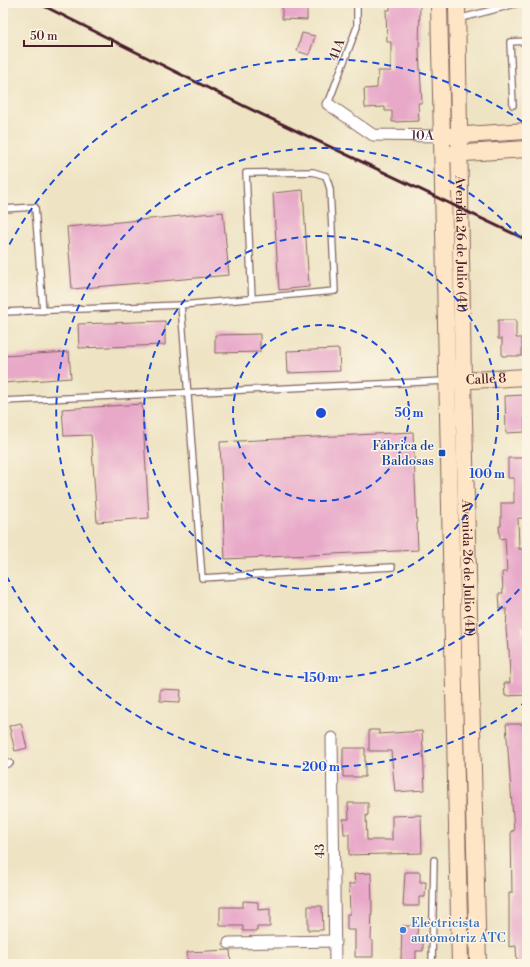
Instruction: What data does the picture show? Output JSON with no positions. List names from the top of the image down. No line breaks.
{"streets":{"main road":["10A","Avenida 26 de Julio (41)","Calle 8"],"street":["43"],"lane":["41A"]},"crossings":[["41A","10A"],["10A","Avenida 26 de Julio (41)"],["Avenida 26 de Julio (41)","Calle 8"]],"places":{"transit":["Fábrica de Baldosas"],"other":["Electricista automotriz ATC"]},"scale_bar":"50 m","rings":["50 m","100 m","150 m","200 m"]}
